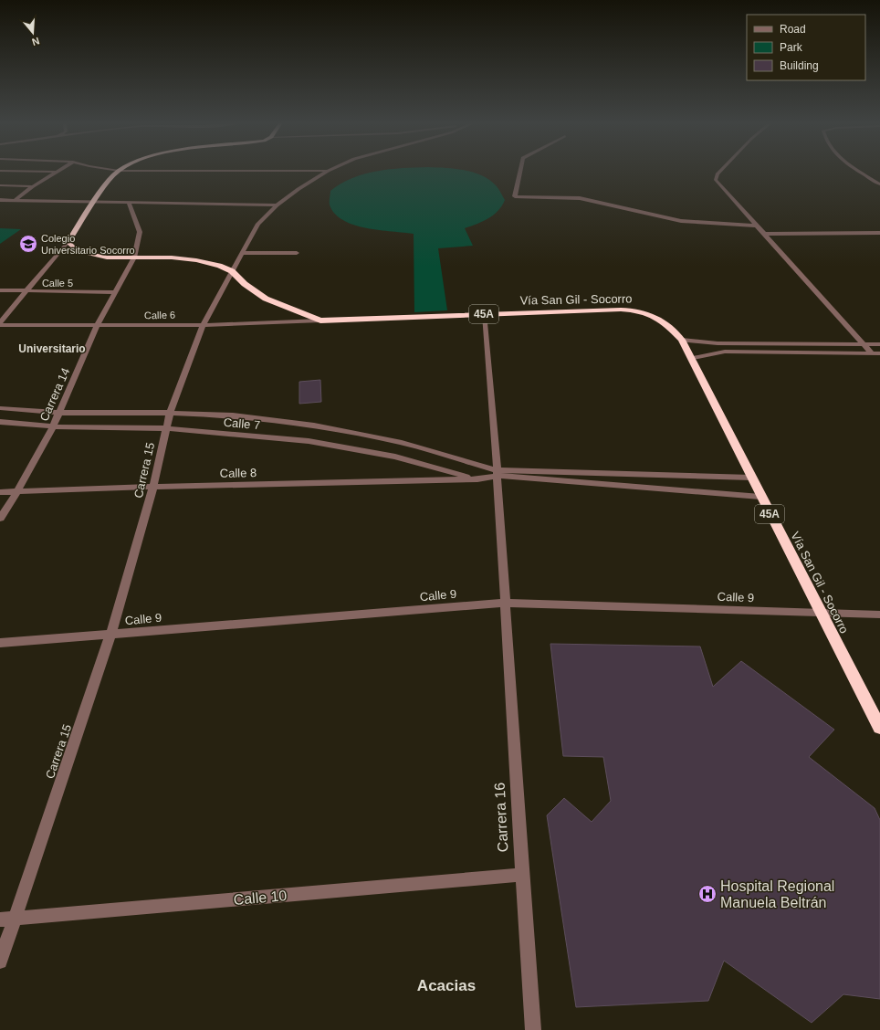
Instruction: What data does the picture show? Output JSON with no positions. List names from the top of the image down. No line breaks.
{"streets":{"highway":["Vía San Gil - Socorro","45A"],"street":["Calle 5","Calle 6","Carrera 14","Calle 7","Carrera 15","Calle 8","Calle 9","Carrera 16","Calle 10"]},"crossings":[["Calle 5","Carrera 14"],["Vía San Gil - Socorro","Calle 6"],["Vía San Gil - Socorro","Carrera 14"],["Vía San Gil - Socorro","Carrera 15"],["Vía San Gil - Socorro","Calle 9"],["Vía San Gil - Socorro","Carrera 16"],["Calle 6","Carrera 14"],["Calle 6","Carrera 15"],["Carrera 14","Calle 7"],["Carrera 14","Calle 8"],["Calle 7","Carrera 15"],["Calle 7","Calle 8"],["Carrera 15","Calle 8"],["Carrera 15","Calle 9"],["Carrera 15","Calle 10"],["Calle 8","Carrera 16"],["Calle 9","Carrera 16"],["Carrera 16","Calle 10"]],"districts":["Universitario","Acacias"],"places":{"school or university":["Colegio Universitario Socorro"],"hospital":["Hospital Regional Manuela Beltrán"]},"legend":["Road","Park","Building"],"north":"bottom"}
